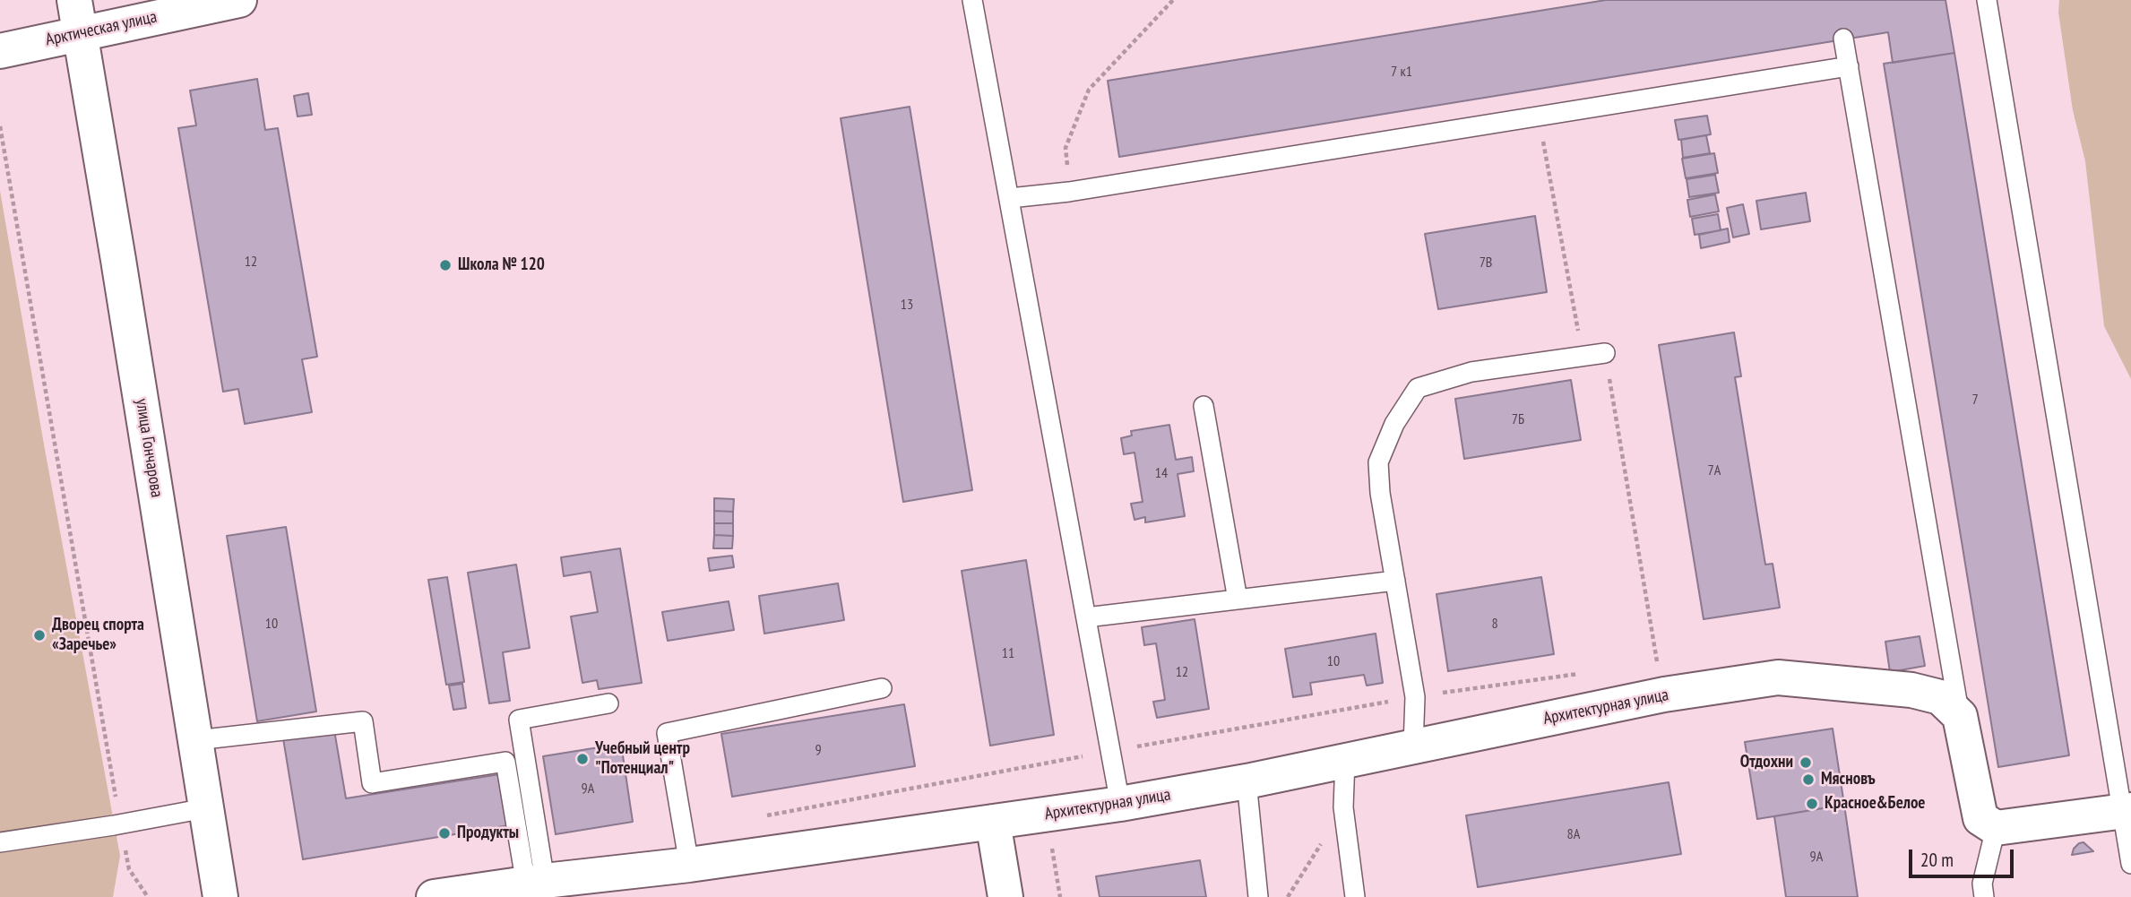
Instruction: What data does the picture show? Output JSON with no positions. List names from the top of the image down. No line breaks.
{"streets":{"street":["Арктическая улица","улица Гончарова","Архитектурная улица"]},"crossings":[["Арктическая улица","улица Гончарова"]],"places":["Школа № 120","Дворец спорта «Заречье»","Учебный центр \"Потенциал\"","Отдохни","Мясновъ","Красное&Белое","Продукты"],"house_numbers":["7 к1","12","7В","13","7","7Б","7А","14","10","8","11","10","12","9","9А","8А","9А"],"scale_bar":"20 m"}
